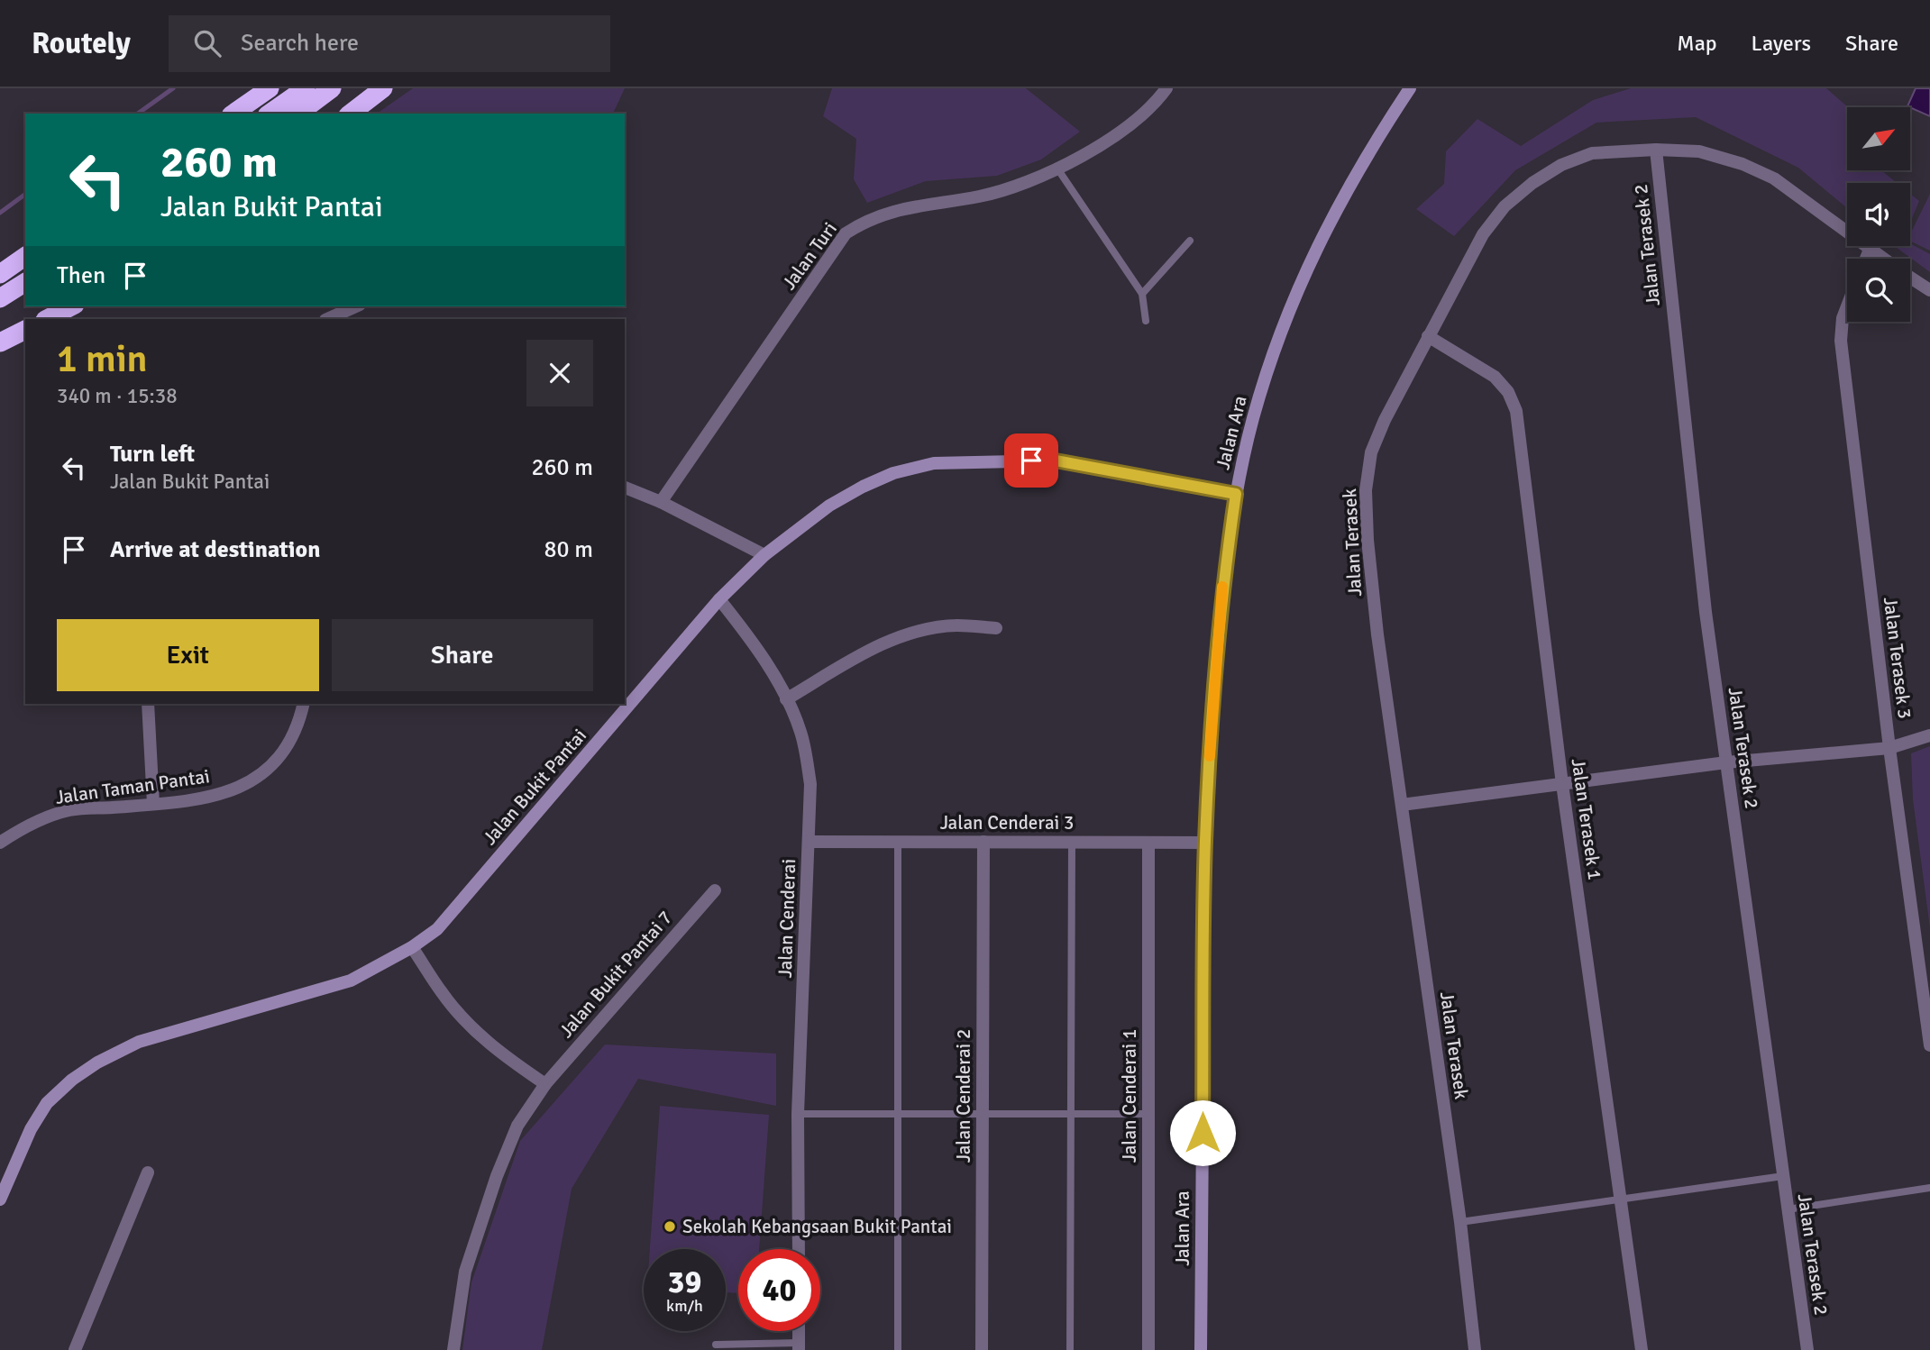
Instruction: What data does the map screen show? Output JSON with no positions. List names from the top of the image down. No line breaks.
{"streets":{"street":["Jalan Terasek 2","Jalan Turi","Jalan Ara","Jalan Terasek","Jalan Terasek 3","Jalan Taman Pantai","Jalan Bukit Pantai","Jalan Terasek 1","Jalan Cenderai 3","Jalan Cenderai","Jalan Bukit Pantai 7","Jalan Cenderai 2","Jalan Cenderai 1"]},"crossings":[["Jalan Terasek 2","Jalan Terasek"],["Jalan Ara","Jalan Bukit Pantai"],["Jalan Ara","Jalan Cenderai 3"],["Jalan Terasek","Jalan Terasek 1"],["Jalan Bukit Pantai","Jalan Cenderai"],["Jalan Cenderai 3","Jalan Cenderai"],["Jalan Cenderai 3","Jalan Cenderai 2"],["Jalan Cenderai 3","Jalan Cenderai 1"]],"places":["Sekolah Kebangsaan Bukit Pantai"],"north":"top right","page":{"header":"Routely","search":"Search here","nav":["Map","Layers","Share"],"turn":["260 m","Jalan Bukit Pantai"],"then":"Then","heading":["1 min","340 m · 15:38"],"list":[{"name":"Turn left","note":"Jalan Bukit Pantai","value":"260 m"},{"name":"Arrive at destination","value":"80 m"}],"buttons":["Exit","Share"],"speed":"39 km/h","limit":"40"}}
